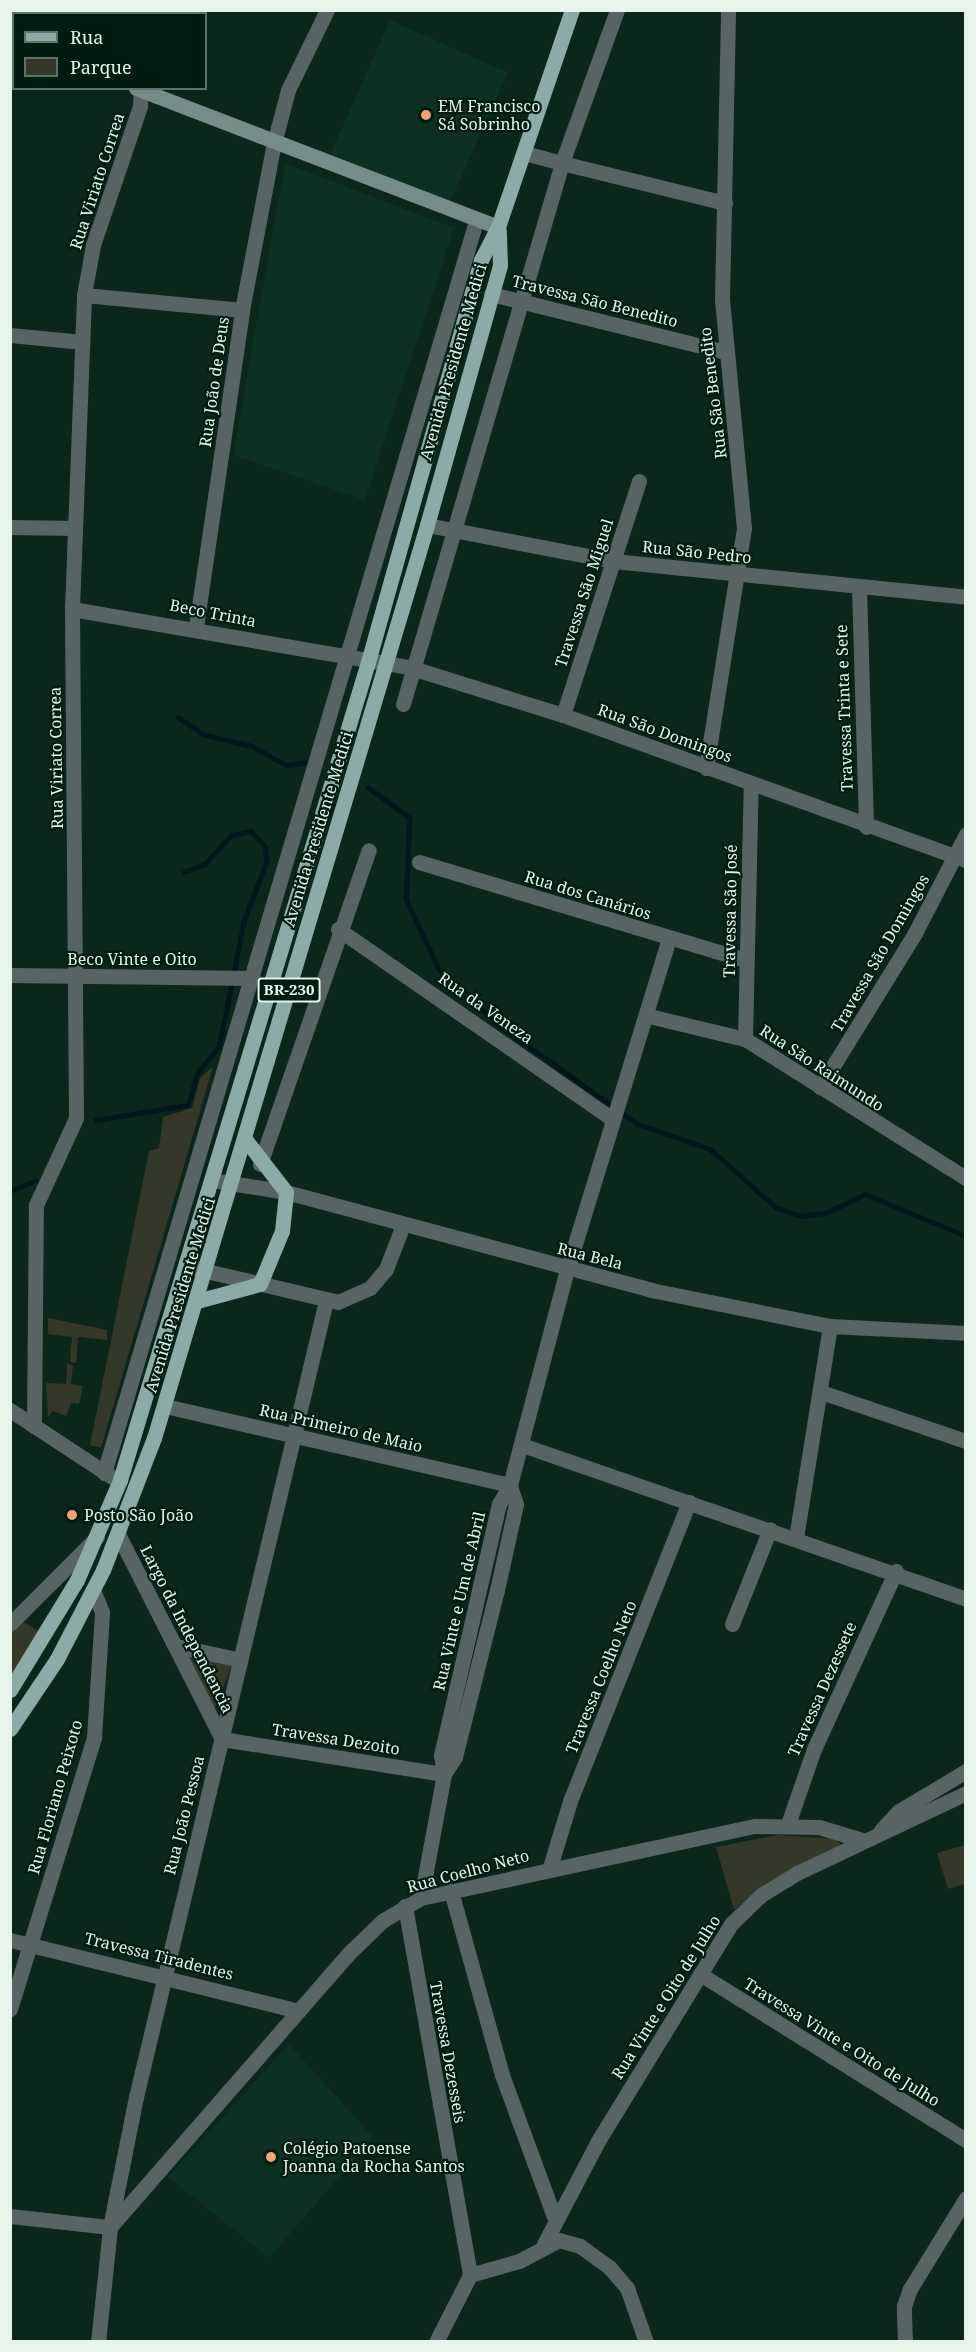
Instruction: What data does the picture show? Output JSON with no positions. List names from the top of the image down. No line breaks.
{"streets":{"main road":["Avenida Presidente Medici","BR-230"],"street":["Rua Viriato Correa","Travessa São Benedito","Rua João de Deus","Rua São Benedito","Rua São Pedro","Travessa São Miguel","Beco Trinta","Travessa Trinta e Sete","Rua São Domingos","Rua dos Canários","Travessa São José","Travessa São Domingos","Beco Vinte e Oito","Rua da Veneza","Rua São Raimundo","Rua Bela","Rua Primeiro de Maio","Rua Vinte e Um de Abril","Largo da Independencia","Travessa Coelho Neto","Travessa Dezessete","Travessa Dezoito","Rua Floriano Peixoto","Rua João Pessoa","Rua Coelho Neto","Travessa Tiradentes","Rua Vinte e Oito de Julho","Travessa Vinte e Oito de Julho","Travessa Dezesseis"]},"crossings":[["Rua Viriato Correa","Beco Trinta"],["Rua Viriato Correa","Beco Vinte e Oito"],["Travessa São Benedito","Avenida Presidente Medici"],["Travessa São Benedito","Rua São Benedito"],["Avenida Presidente Medici","Rua São Pedro"],["Avenida Presidente Medici","Rua São Domingos"],["Avenida Presidente Medici","BR-230"],["Avenida Presidente Medici","Rua Bela"],["Avenida Presidente Medici","Rua Primeiro de Maio"],["Avenida Presidente Medici","Largo da Independencia"],["Avenida Presidente Medici","Rua Floriano Peixoto"],["Rua João de Deus","Beco Trinta"],["Rua São Benedito","Rua São Pedro"],["Rua São Benedito","Rua São Domingos"],["Rua São Pedro","Travessa São Miguel"],["Rua São Pedro","Travessa Trinta e Sete"],["Travessa São Miguel","Rua São Domingos"],["Beco Trinta","Rua São Domingos"],["Travessa Trinta e Sete","Rua São Domingos"],["Rua São Domingos","Travessa São José"],["Rua São Domingos","Travessa São Domingos"],["Rua dos Canários","Travessa São José"],["Travessa São José","Rua São Raimundo"],["Travessa São Domingos","Rua São Raimundo"],["Rua Primeiro de Maio","Rua Vinte e Um de Abril"],["Rua Primeiro de Maio","Rua João Pessoa"],["Rua Vinte e Um de Abril","Travessa Dezoito"],["Rua Vinte e Um de Abril","Rua Coelho Neto"],["Largo da Independencia","Travessa Dezoito"],["Largo da Independencia","Rua João Pessoa"],["Travessa Coelho Neto","Rua Coelho Neto"],["Travessa Dezessete","Rua Coelho Neto"],["Travessa Dezoito","Rua João Pessoa"],["Rua Floriano Peixoto","Travessa Tiradentes"],["Rua João Pessoa","Rua Coelho Neto"],["Rua João Pessoa","Travessa Tiradentes"],["Rua Coelho Neto","Travessa Tiradentes"],["Rua Coelho Neto","Rua Vinte e Oito de Julho"],["Rua Coelho Neto","Travessa Dezesseis"],["Rua Vinte e Oito de Julho","Travessa Vinte e Oito de Julho"]],"places":["EM Francisco Sá Sobrinho","Posto São João","Colégio Patoense Joanna da Rocha Santos"],"legend":["Rua","Parque"]}
